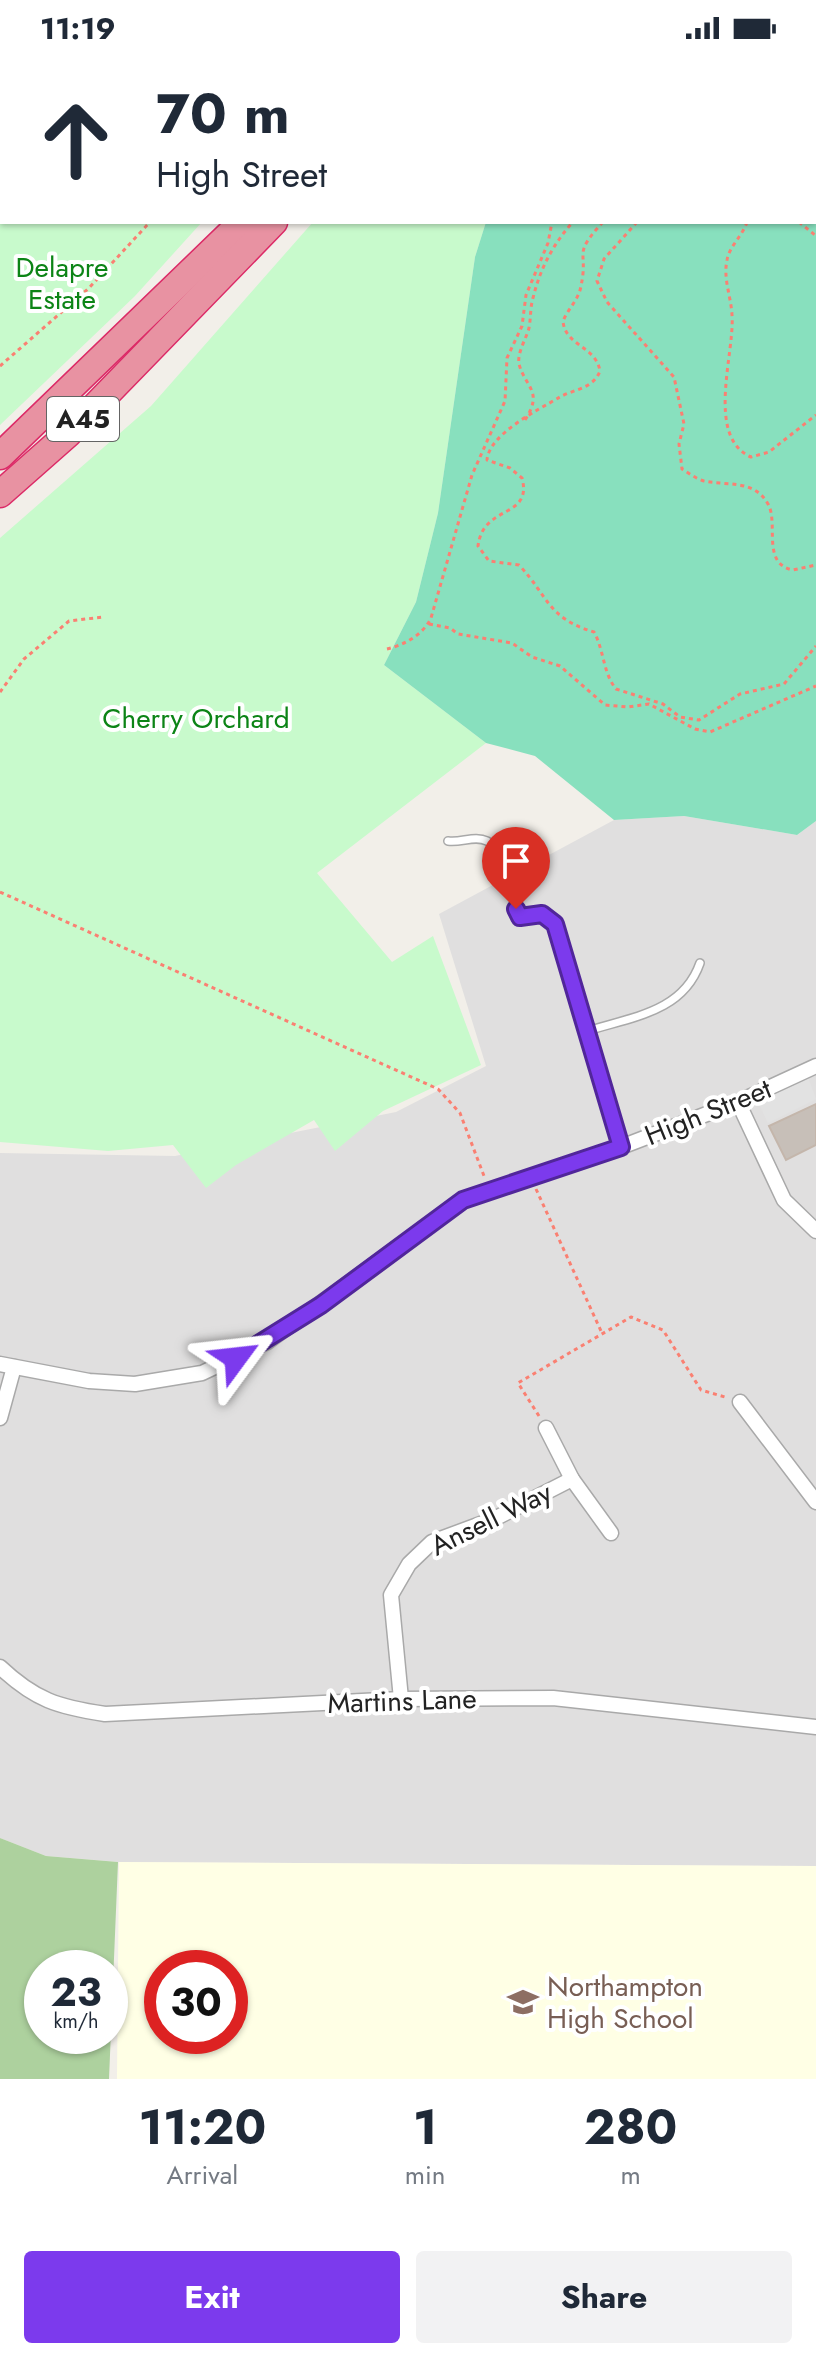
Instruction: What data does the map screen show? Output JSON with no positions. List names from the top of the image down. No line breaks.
{"streets":{"highway":["A45"],"street":["High Street","Ansell Way","Martins Lane"]},"crossings":[["Ansell Way","Martins Lane"]],"parks":["Delapre Estate","Cherry Orchard"],"places":{"school or university":["Northampton High School"]},"page":{"status":"11:19","turn":["70 m","High Street"],"speed":"23 km/h","limit":"30","eta":["11:20","Arrival","1","min","280","m"],"buttons":["Exit","Share"]}}
